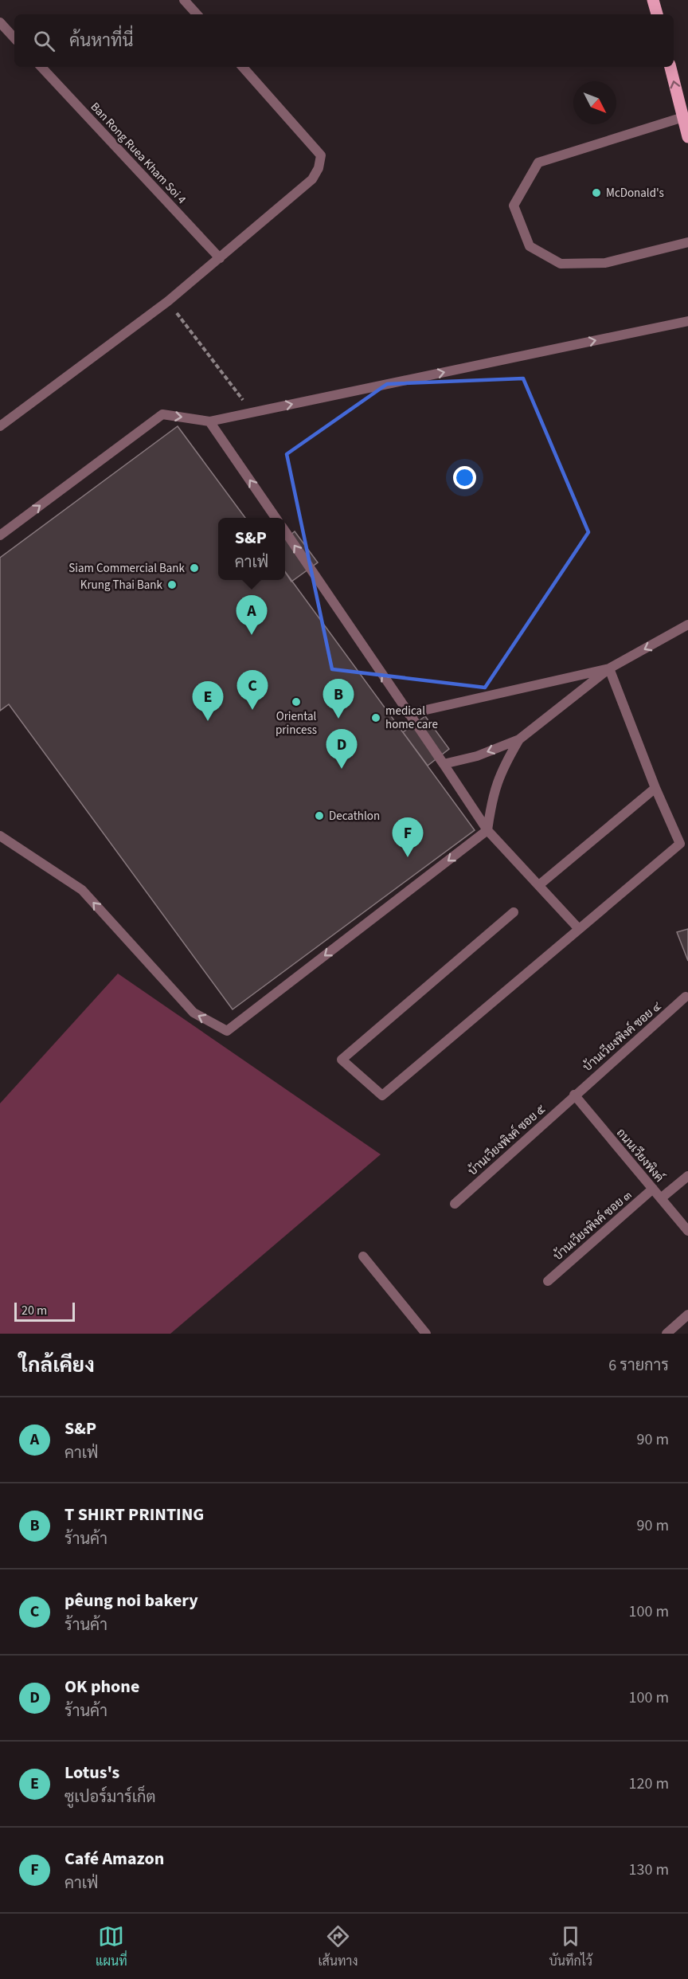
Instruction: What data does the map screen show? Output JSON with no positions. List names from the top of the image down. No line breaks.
{"streets":{"street":["Ban Rong Ruea Kham Soi 4","บ้านเวียงพิงค์ ซอย ๔","บ้านเวียงพิงค์ ซอย ๕","ถนนเวียงพิงค์","บ้านเวียงพิงค์ ซอย ๓"]},"crossings":[["บ้านเวียงพิงค์ ซอย ๔","บ้านเวียงพิงค์ ซอย ๕"],["บ้านเวียงพิงค์ ซอย ๔","ถนนเวียงพิงค์"],["บ้านเวียงพิงค์ ซอย ๕","ถนนเวียงพิงค์"],["ถนนเวียงพิงค์","บ้านเวียงพิงค์ ซอย ๓"]],"places":["McDonald's","Siam Commercial Bank","Krung Thai Bank","Oriental princess","medical home care","Decathlon"],"scale_bar":"20 m","north":"bottom right","page":{"search":"ค้นหาที่นี่","popup":["S&P","คาเฟ่"],"pins":["A","C","B","E","D","F"],"scale":"20 m","heading":["ใกล้เคียง","6 รายการ"],"list":[{"mark":"A","name":"S&P","note":"คาเฟ่","value":"90 m"},{"mark":"B","name":"T SHIRT PRINTING","note":"ร้านค้า","value":"90 m"},{"mark":"C","name":"pêung noi bakery","note":"ร้านค้า","value":"100 m"},{"mark":"D","name":"OK phone","note":"ร้านค้า","value":"100 m"},{"mark":"E","name":"Lotus's","note":"ซูเปอร์มาร์เก็ต","value":"120 m"},{"mark":"F","name":"Café Amazon","note":"คาเฟ่","value":"130 m"}],"nav":["แผนที่","เส้นทาง","บันทึกไว้"]}}
